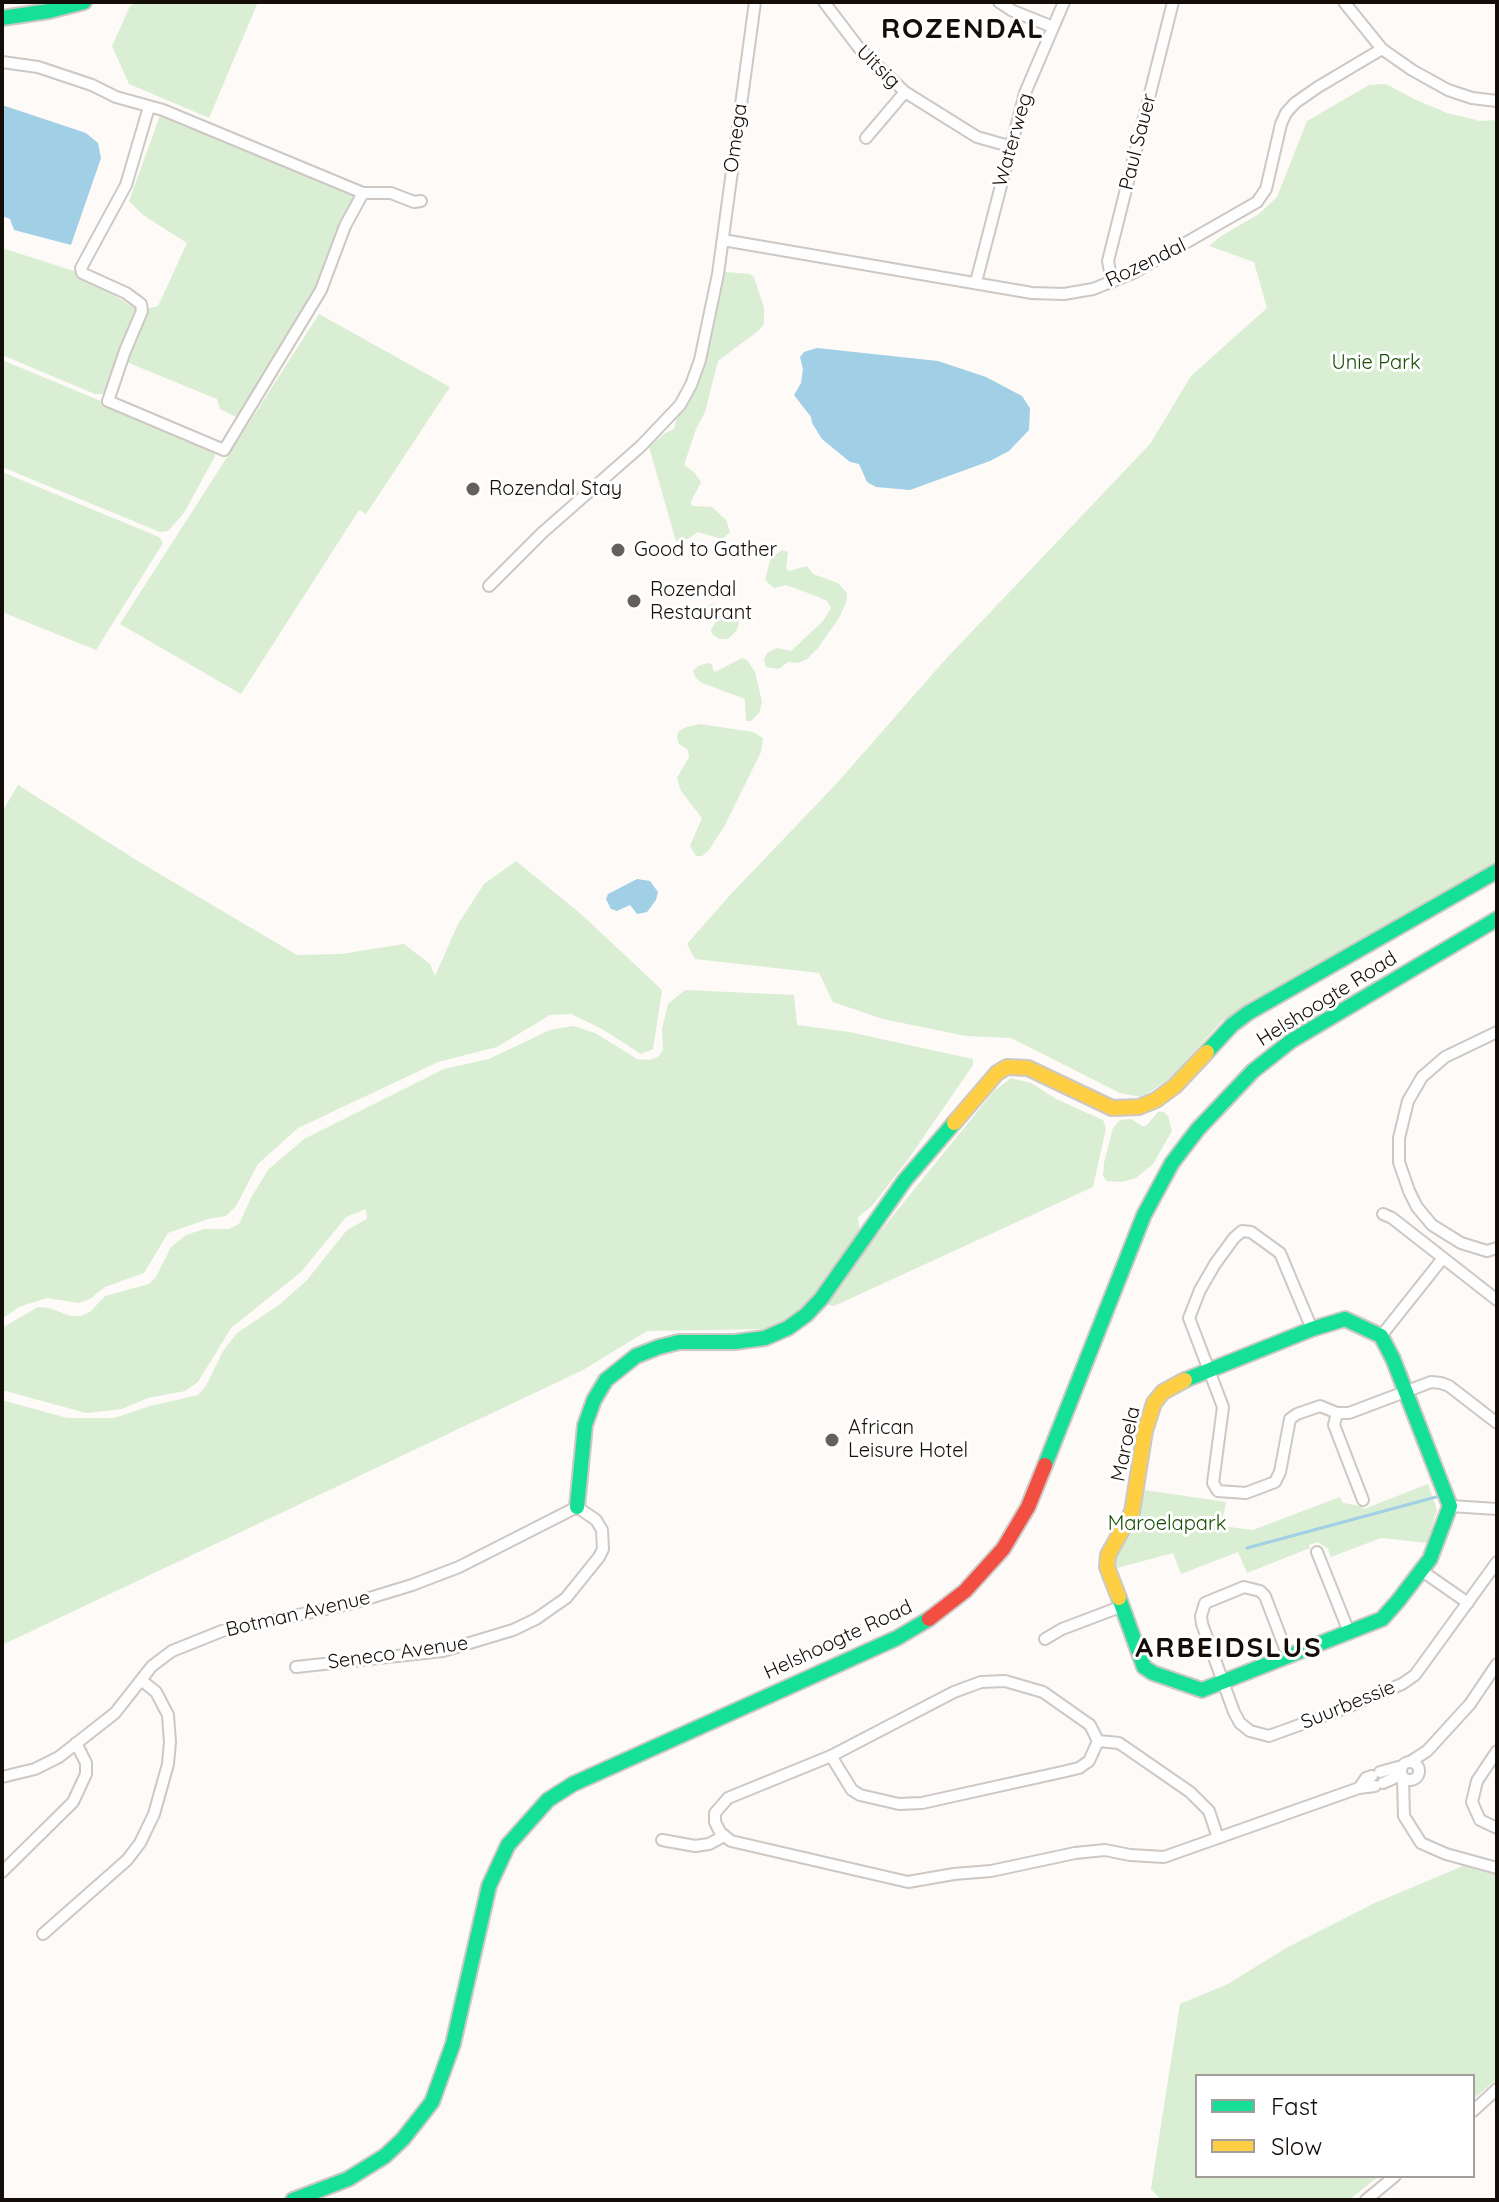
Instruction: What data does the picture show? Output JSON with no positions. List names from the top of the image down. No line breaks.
{"streets":{"street":["Uitsig","Omega","Waterweg","Paul Sauer","Rozendal","Helshoogte Road","Maroela","Botman Avenue","Seneco Avenue","Suurbessie"]},"crossings":[["Uitsig","Waterweg"],["Omega","Rozendal"],["Waterweg","Rozendal"],["Paul Sauer","Rozendal"],["Maroela","Suurbessie"],["Botman Avenue","Seneco Avenue"]],"districts":["ROZENDAL","ARBEIDSLUS"],"parks":["Unie Park","Maroelapark"],"places":["Rozendal Stay","Good to Gather","Rozendal Restaurant","African Leisure Hotel"],"legend":["Fast","Slow"]}
